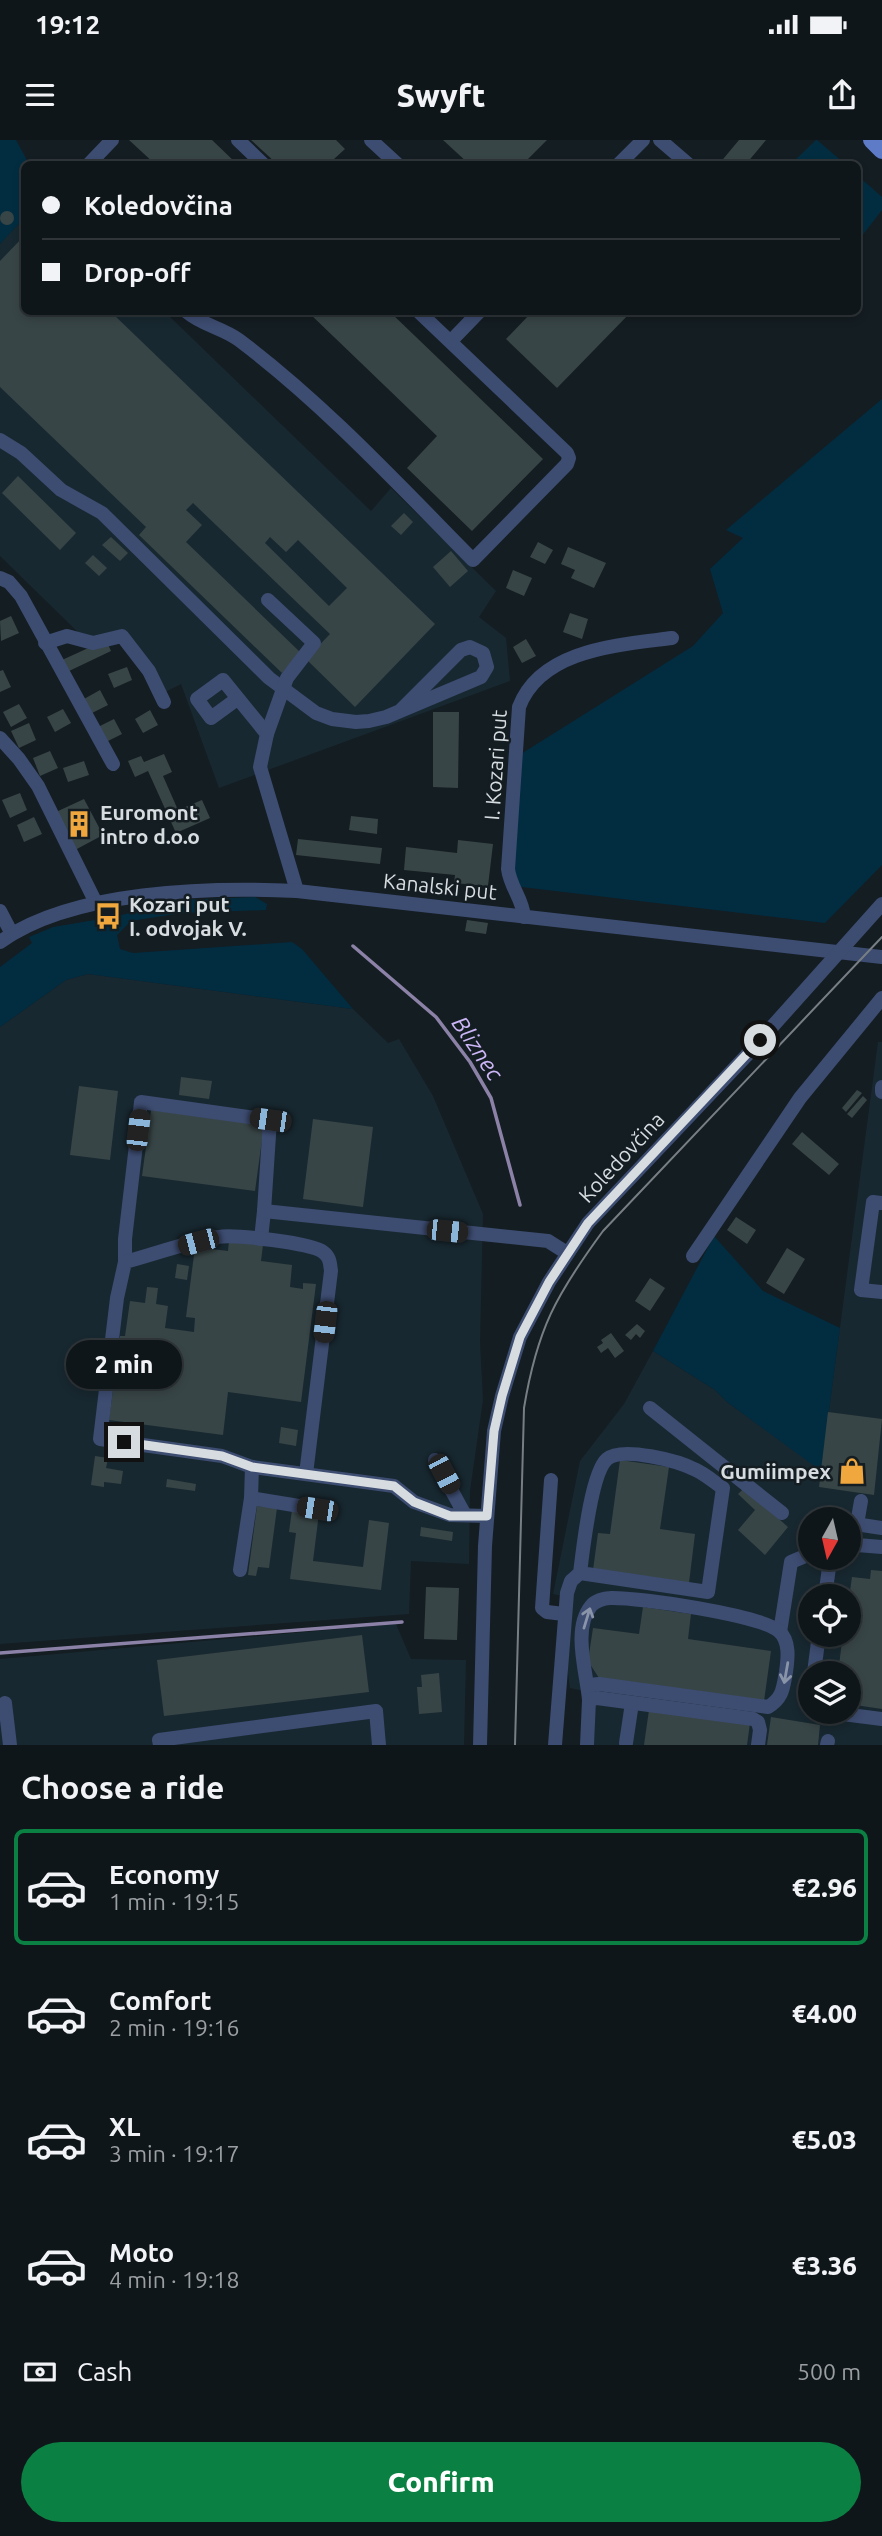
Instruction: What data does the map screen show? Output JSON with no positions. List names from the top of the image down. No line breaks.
{"streets":{"street":["I. Kozari put","Kanalski put","Koledovčina"]},"crossings":[["I. Kozari put","Kanalski put"],["Kanalski put","Koledovčina"]],"water":["Bliznec"],"places":{"building":["Euromont intro d.o.o"],"bus stop":["Kozari put I. odvojak V."],"shop":["Gumiimpex"]},"north":"bottom","page":{"status":"19:12","header":"Swyft","banner":["Koledovčina","Drop-off"],"bubble":"2 min","heading":"Choose a ride","list":[{"name":"Economy","note":"1 min · 19:15","value":"€2.96"},{"name":"Comfort","note":"2 min · 19:16","value":"€4.00"},{"name":"XL","note":"3 min · 19:17","value":"€5.03"},{"name":"Moto","note":"4 min · 19:18","value":"€3.36"}],"pay":["Cash","500 m"],"buttons":"Confirm"}}
